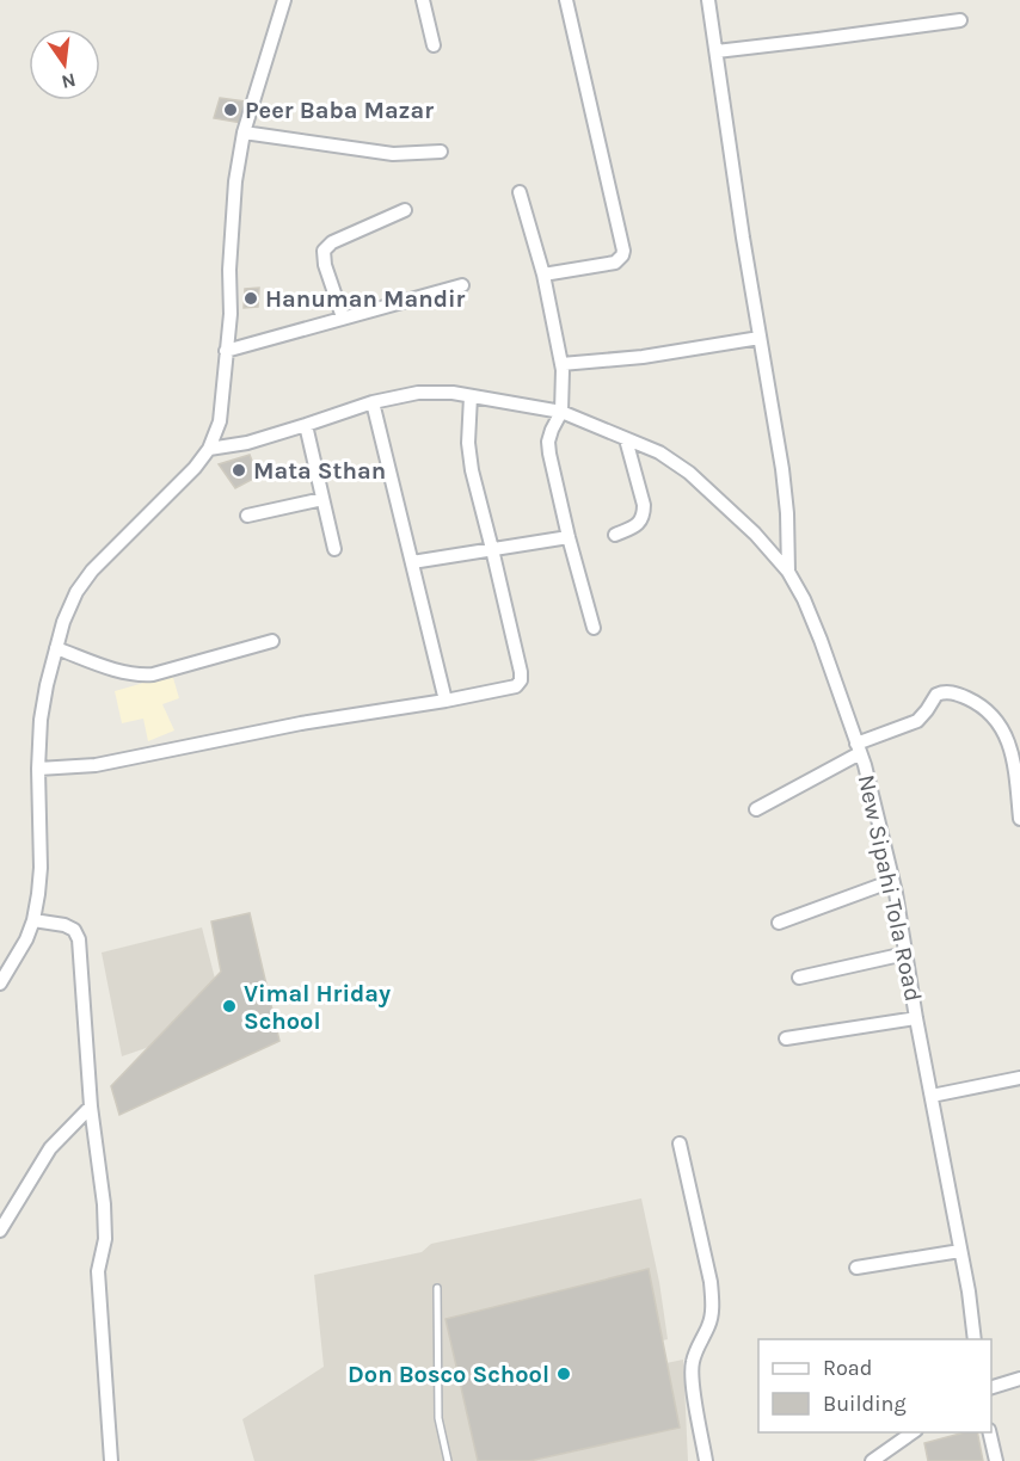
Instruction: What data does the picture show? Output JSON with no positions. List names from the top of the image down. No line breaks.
{"streets":{"street":["New Sipahi Tola Road"]},"places":["Peer Baba Mazar","Hanuman Mandir","Mata Sthan","Vimal Hriday School","Don Bosco School"],"legend":["Road","Building"],"north":"bottom"}
